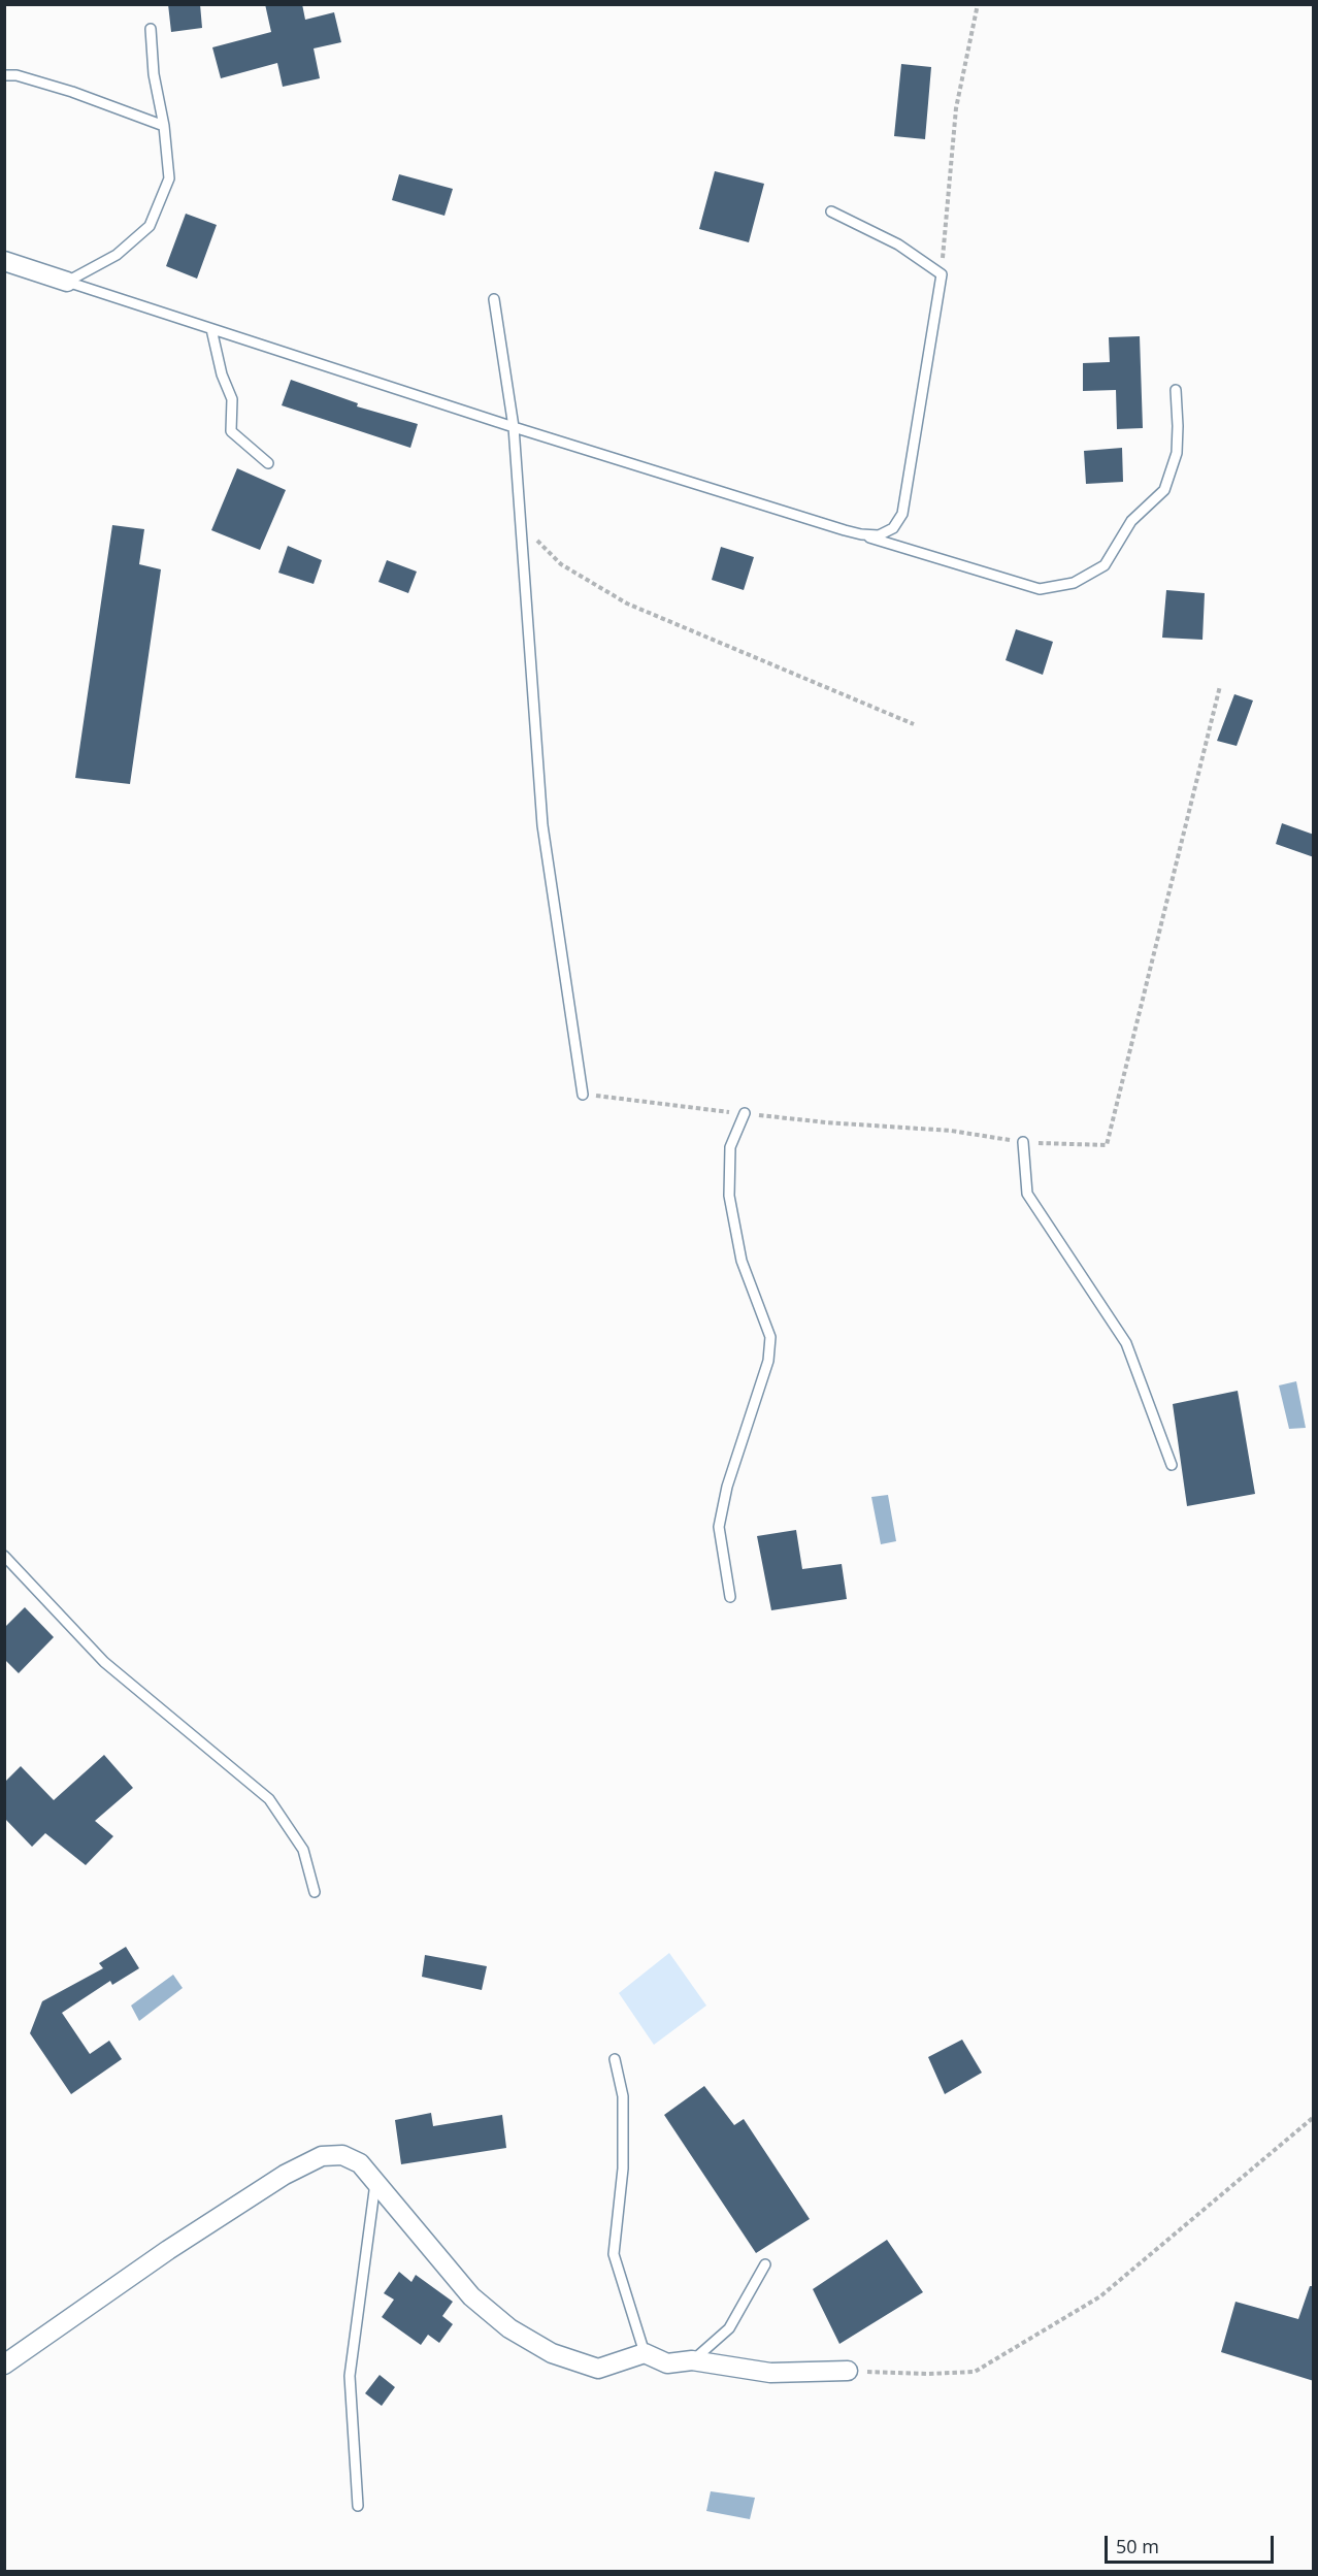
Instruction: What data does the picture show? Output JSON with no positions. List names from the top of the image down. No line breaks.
{"scale_bar":"50 m"}
